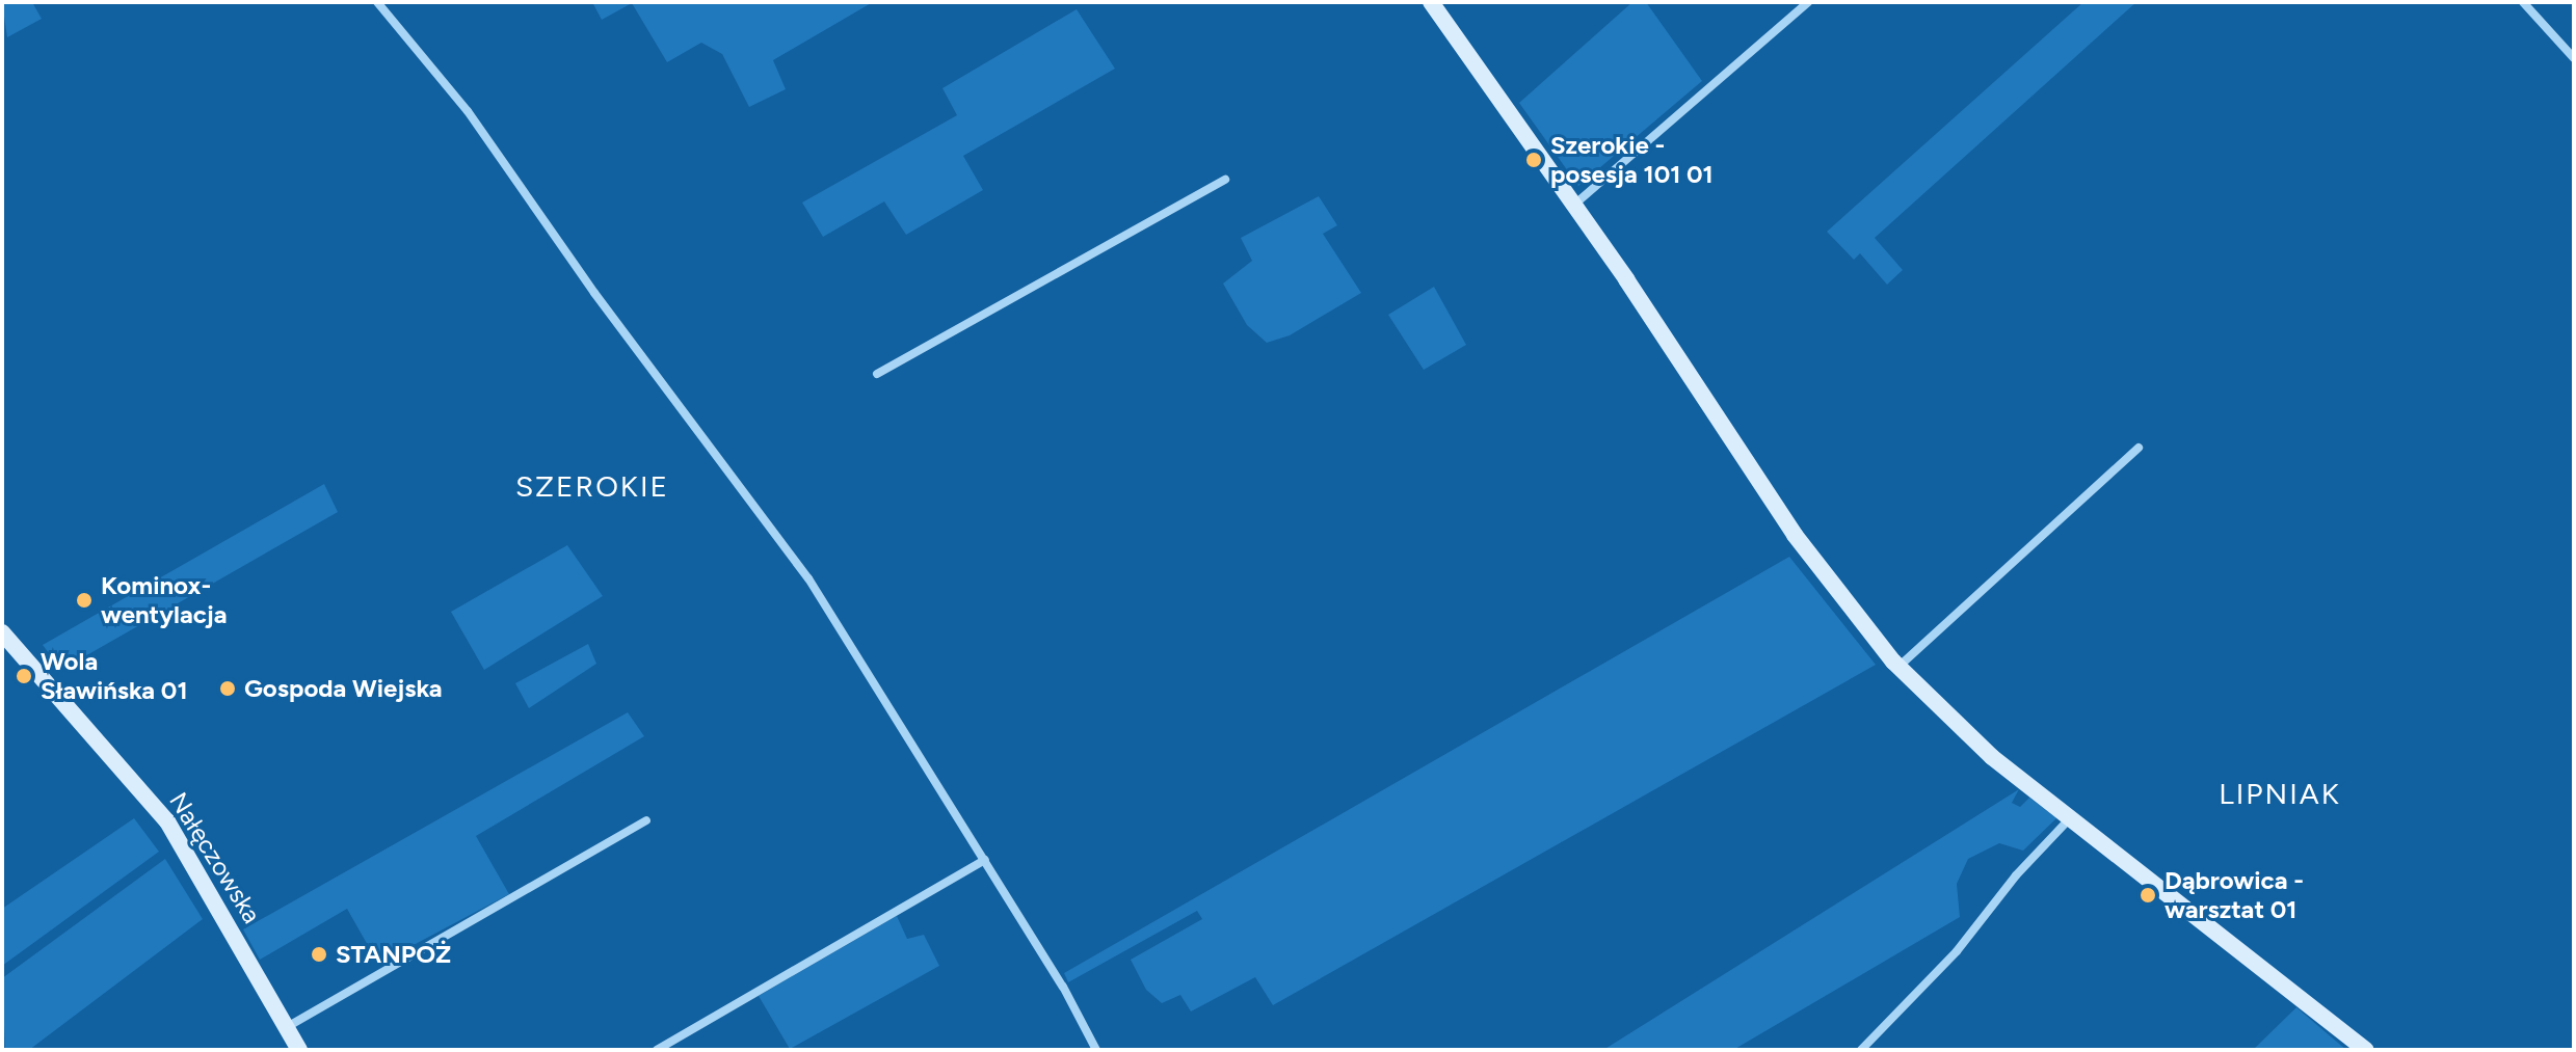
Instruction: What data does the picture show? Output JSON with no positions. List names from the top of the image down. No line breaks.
{"streets":{"street":["Nałęczowska"]},"districts":["SZEROKIE","LIPNIAK"],"places":["Szerokie - posesja 101 01","Kominox- wentylacja","Wola Sławińska 01","Gospoda Wiejska","Dąbrowica - warsztat 01","STANPOŻ"]}
